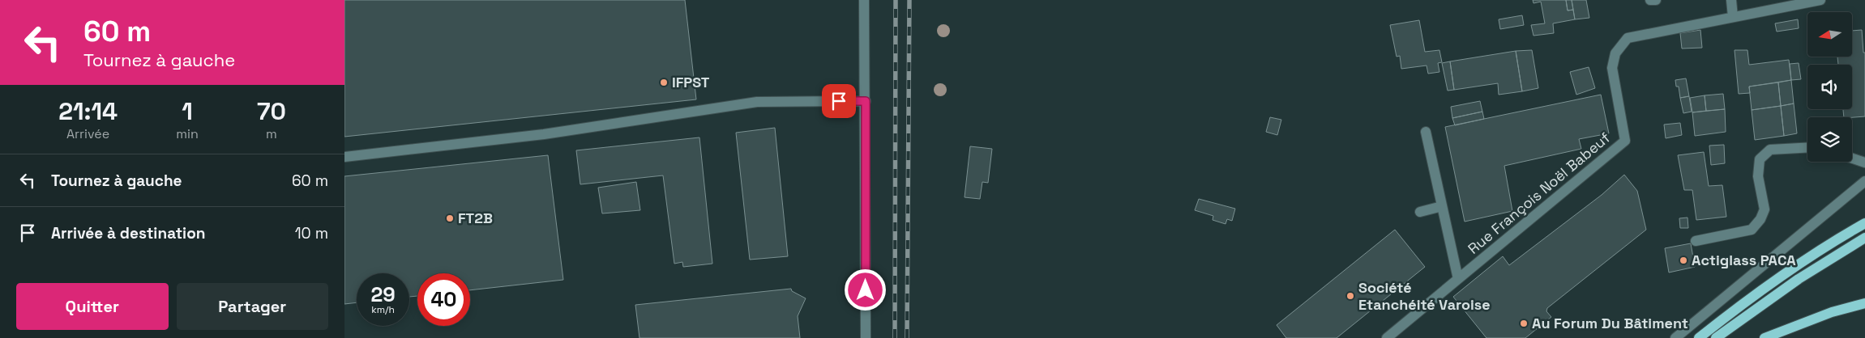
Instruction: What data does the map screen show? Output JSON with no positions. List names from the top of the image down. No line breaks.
{"streets":{"street":["Rue François Noël Babeuf"]},"places":["IFPST","FT2B","Actiglass PACA","Société Etanchéité Varoise","Au Forum Du Bâtiment"],"north":"left","page":{"turn":["60 m","Tournez à gauche"],"eta":["21:14","Arrivée","1","min","70","m"],"list":[{"name":"Tournez à gauche","value":"60 m"},{"name":"Arrivée à destination","value":"10 m"}],"speed":"29 km/h","limit":"40","buttons":["Quitter","Partager"]}}
